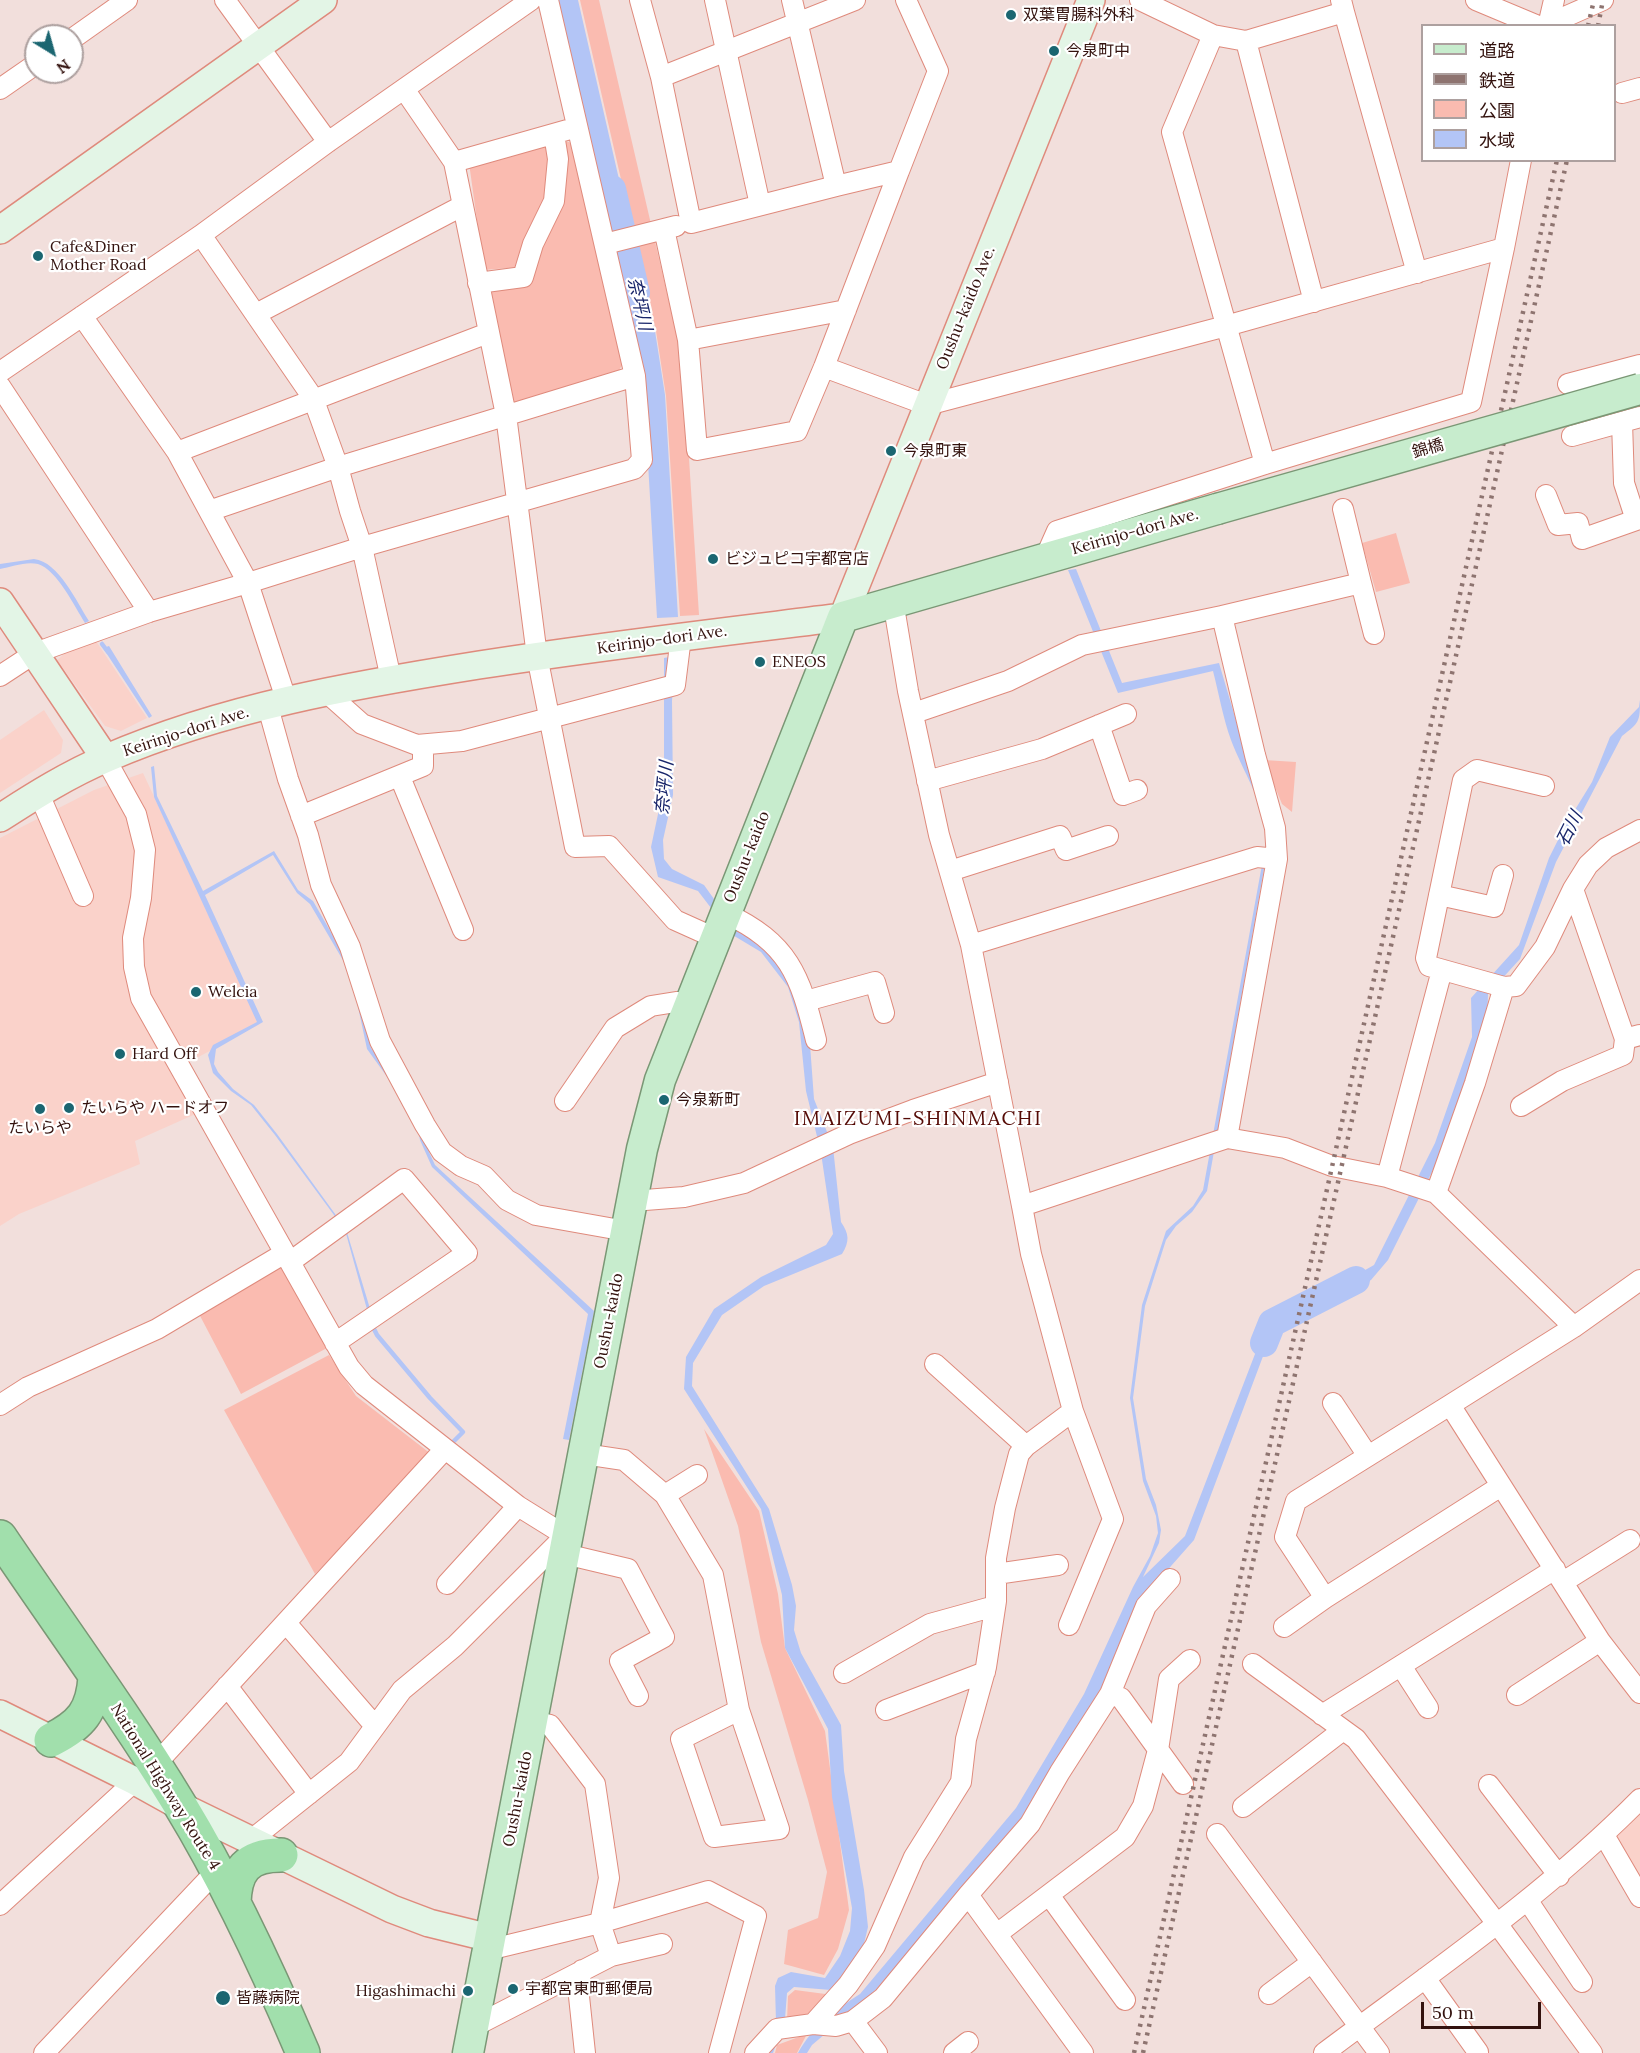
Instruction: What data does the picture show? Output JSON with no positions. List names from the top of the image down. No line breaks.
{"streets":{"highway":["National Highway Route 4"],"main road":["錦橋","Keirinjo-dori Ave.","Oushu-kaido"],"street":["Oushu-kaido Ave."]},"crossings":[["Oushu-kaido Ave.","Keirinjo-dori Ave."],["Oushu-kaido Ave.","Oushu-kaido"],["錦橋","Keirinjo-dori Ave."],["Keirinjo-dori Ave.","Oushu-kaido"]],"districts":["IMAIZUMI-SHINMACHI"],"water":["奈坪川","石川"],"places":["双葉胃腸科外科","今泉町中","Cafe&Diner Mother Road","今泉町東","ビジュピコ宇都宮店","ENEOS","Welcia","Hard Off","今泉新町","たいらや ハードオフ","たいらや","宇都宮東町郵便局","Higashimachi","皆藤病院"],"legend":["道路","鉄道","公園","水域"],"scale_bar":"50 m","north":"bottom right"}
